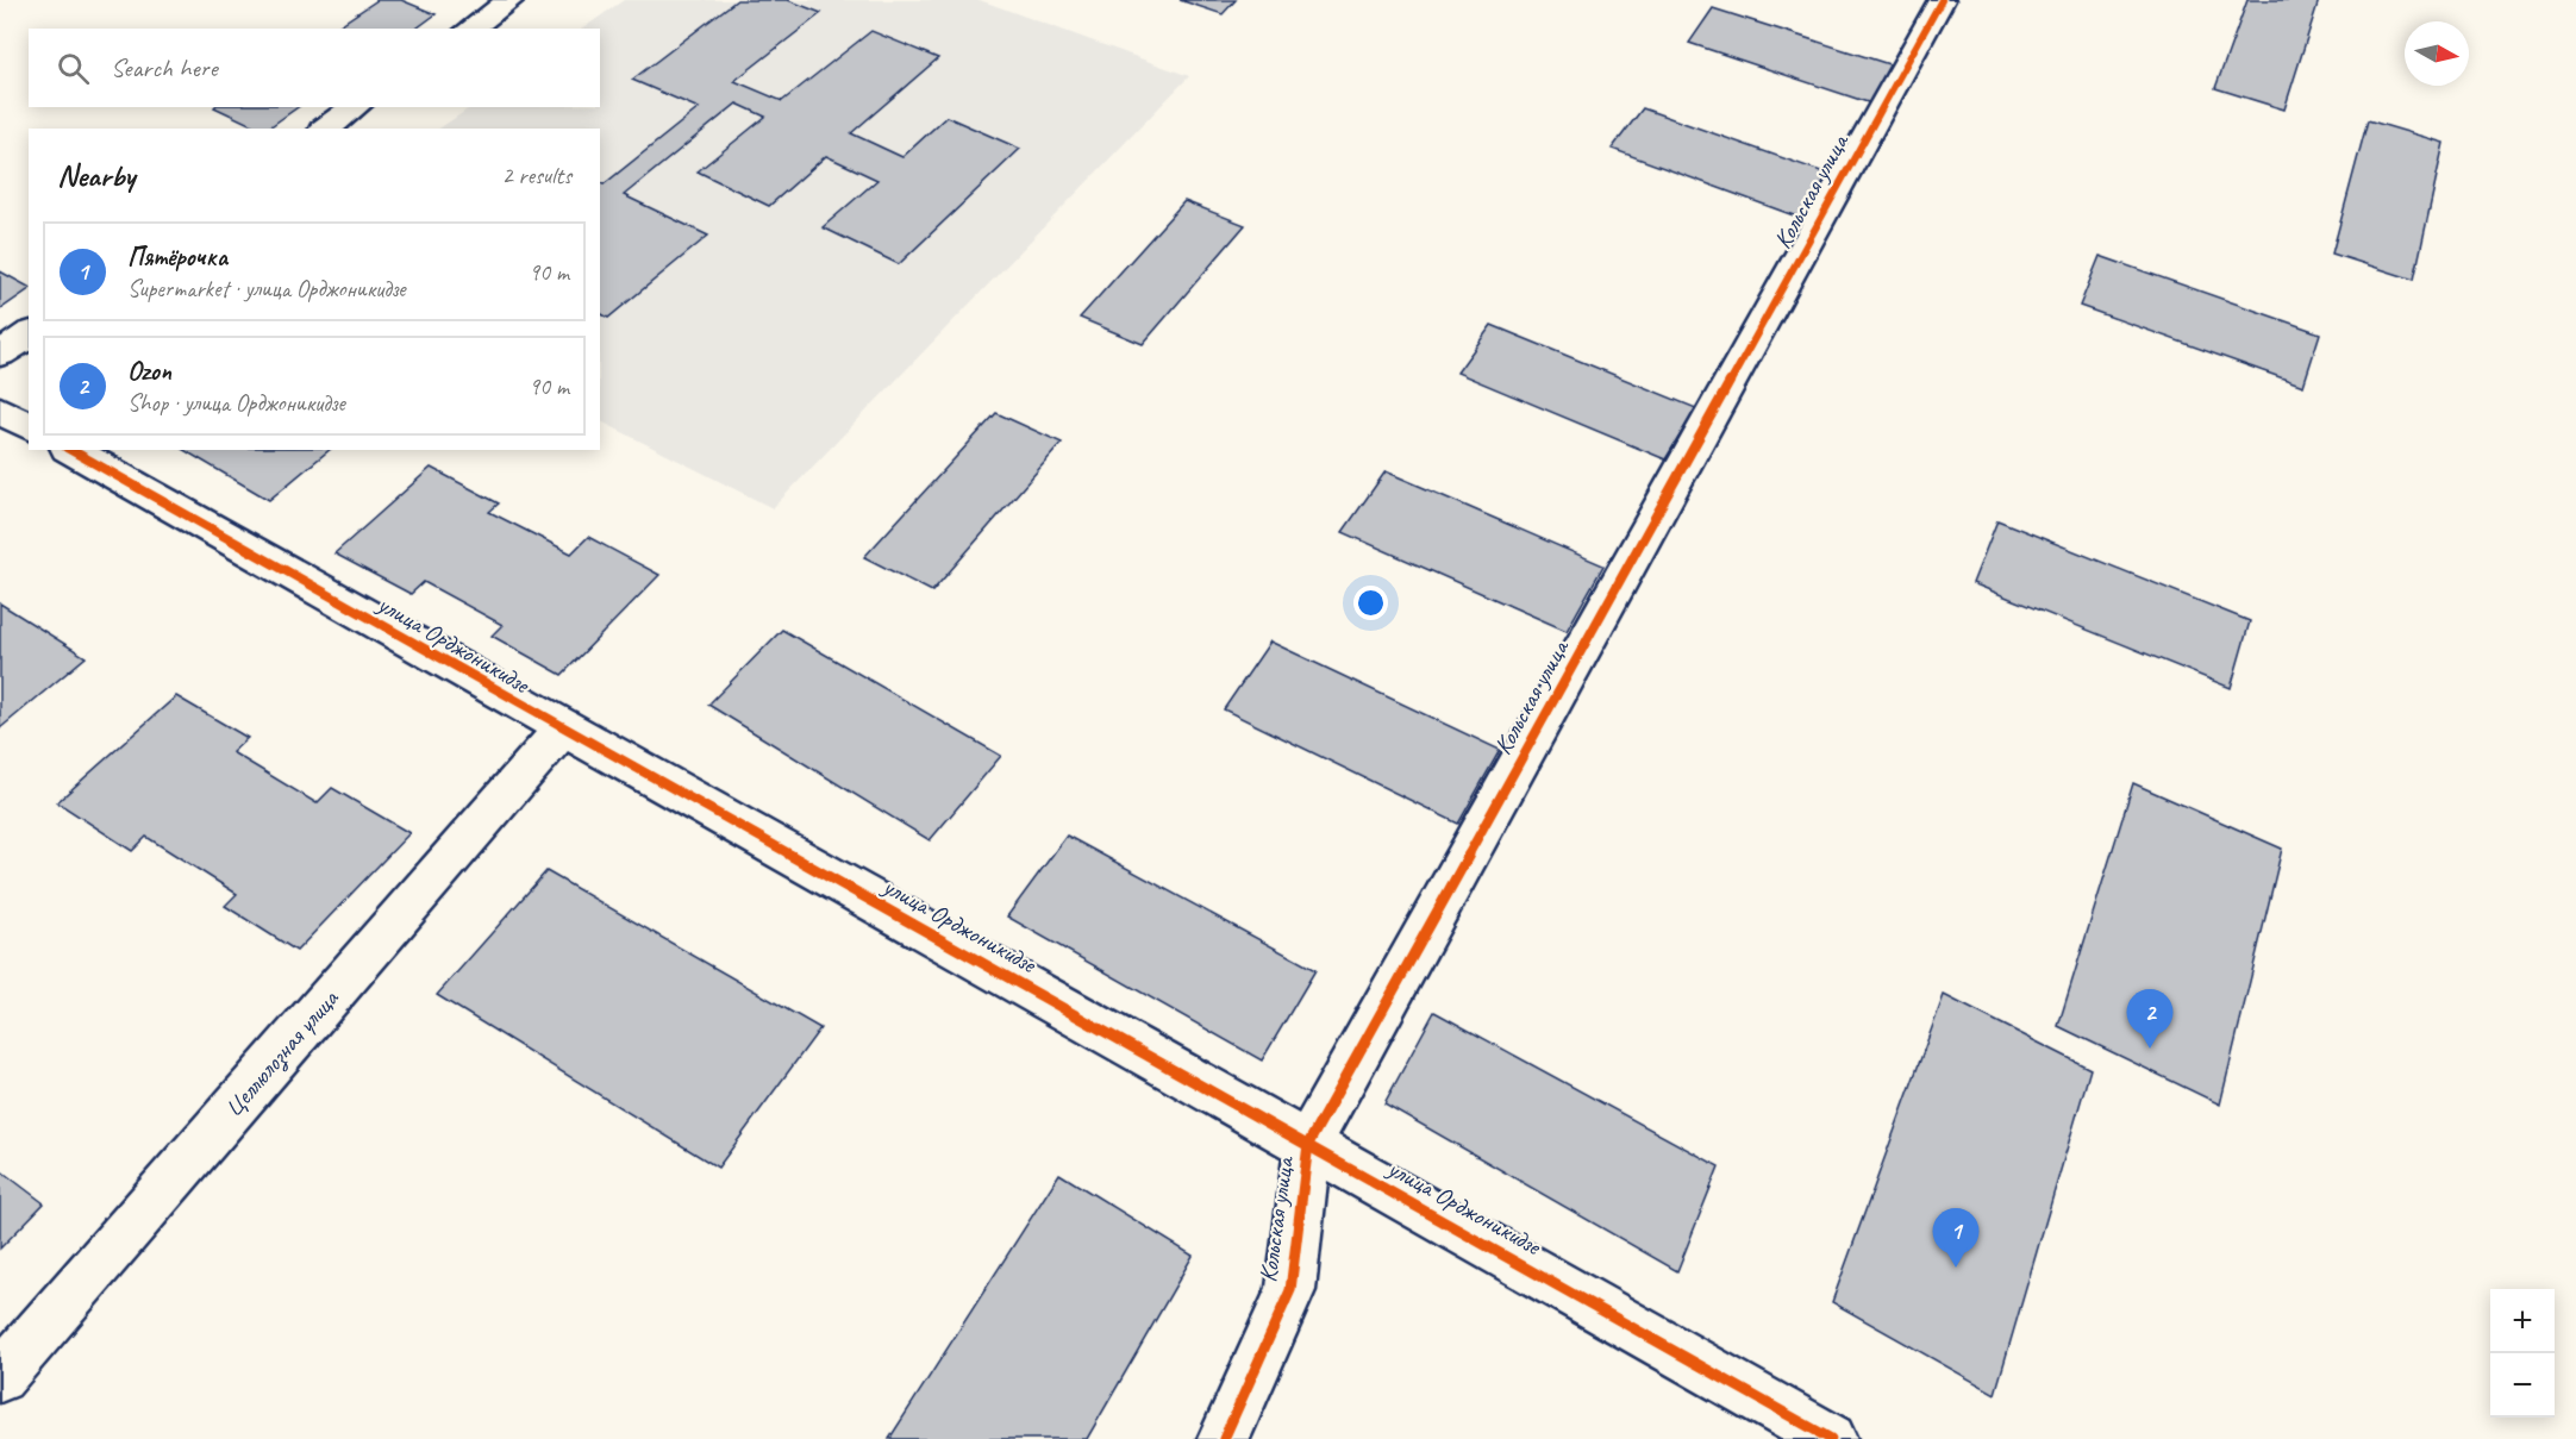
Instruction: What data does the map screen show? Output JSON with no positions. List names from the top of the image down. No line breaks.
{"streets":{"street":["Кольская улица","улица Орджоникидзе","Целлюлозная улица"]},"crossings":[["Кольская улица","улица Орджоникидзе"],["улица Орджоникидзе","Целлюлозная улица"]],"north":"right","page":{"search":"Search here","heading":["Nearby","2 results"],"list":[{"mark":"1","name":"Пятёрочка","note":"Supermarket · улица Орджоникидзе","value":"90 m"},{"mark":"2","name":"Ozon","note":"Shop · улица Орджоникидзе","value":"90 m"}],"pins":["2","1"],"map_buttons":["+","−"]}}
